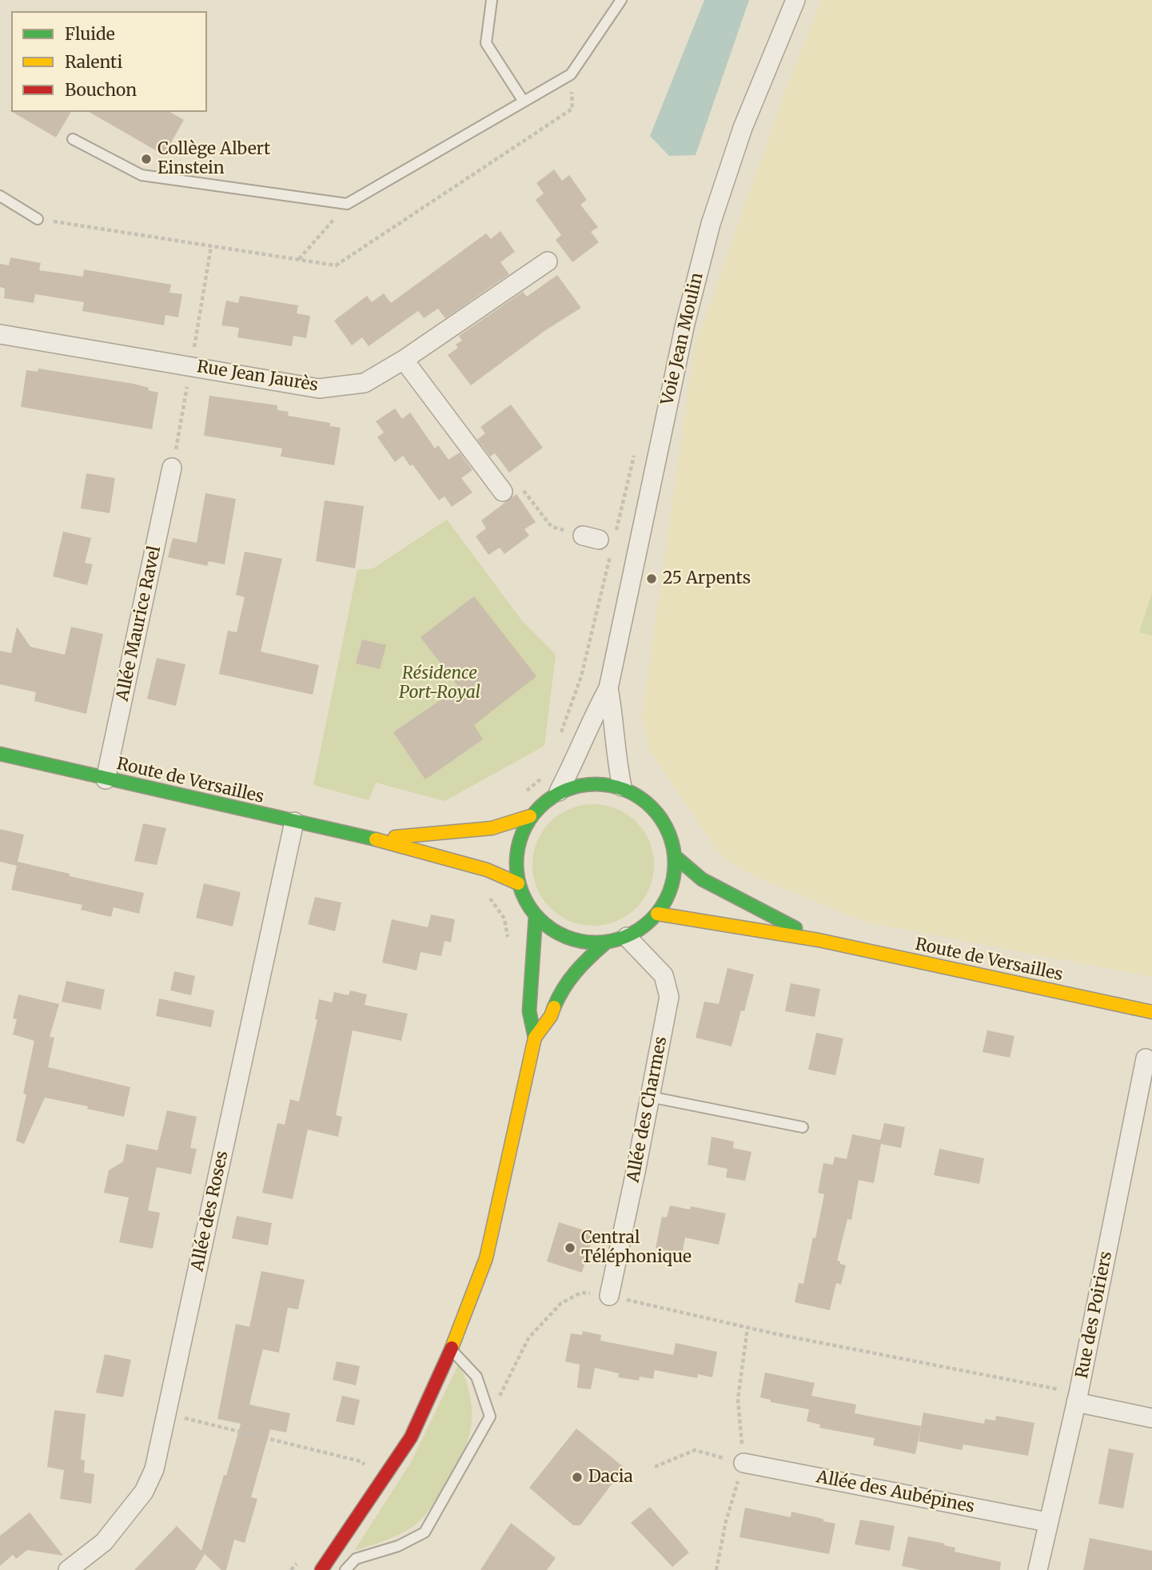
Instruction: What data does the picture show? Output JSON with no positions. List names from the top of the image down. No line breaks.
{"streets":{"main road":["Route de Versailles"],"street":["Voie Jean Moulin","Rue Jean Jaurès","Allée Maurice Ravel","Allée des Charmes","Allée des Roses","Rue des Poiriers","Allée des Aubépines"]},"crossings":[["Voie Jean Moulin","Route de Versailles"],["Voie Jean Moulin","Allée des Charmes"],["Allée Maurice Ravel","Route de Versailles"],["Route de Versailles","Allée des Charmes"],["Route de Versailles","Allée des Roses"],["Rue des Poiriers","Allée des Aubépines"]],"parks":["Résidence Port-Royal"],"places":["Collège Albert Einstein","25 Arpents","Central Téléphonique","Dacia"],"legend":["Fluide","Ralenti","Bouchon"]}
